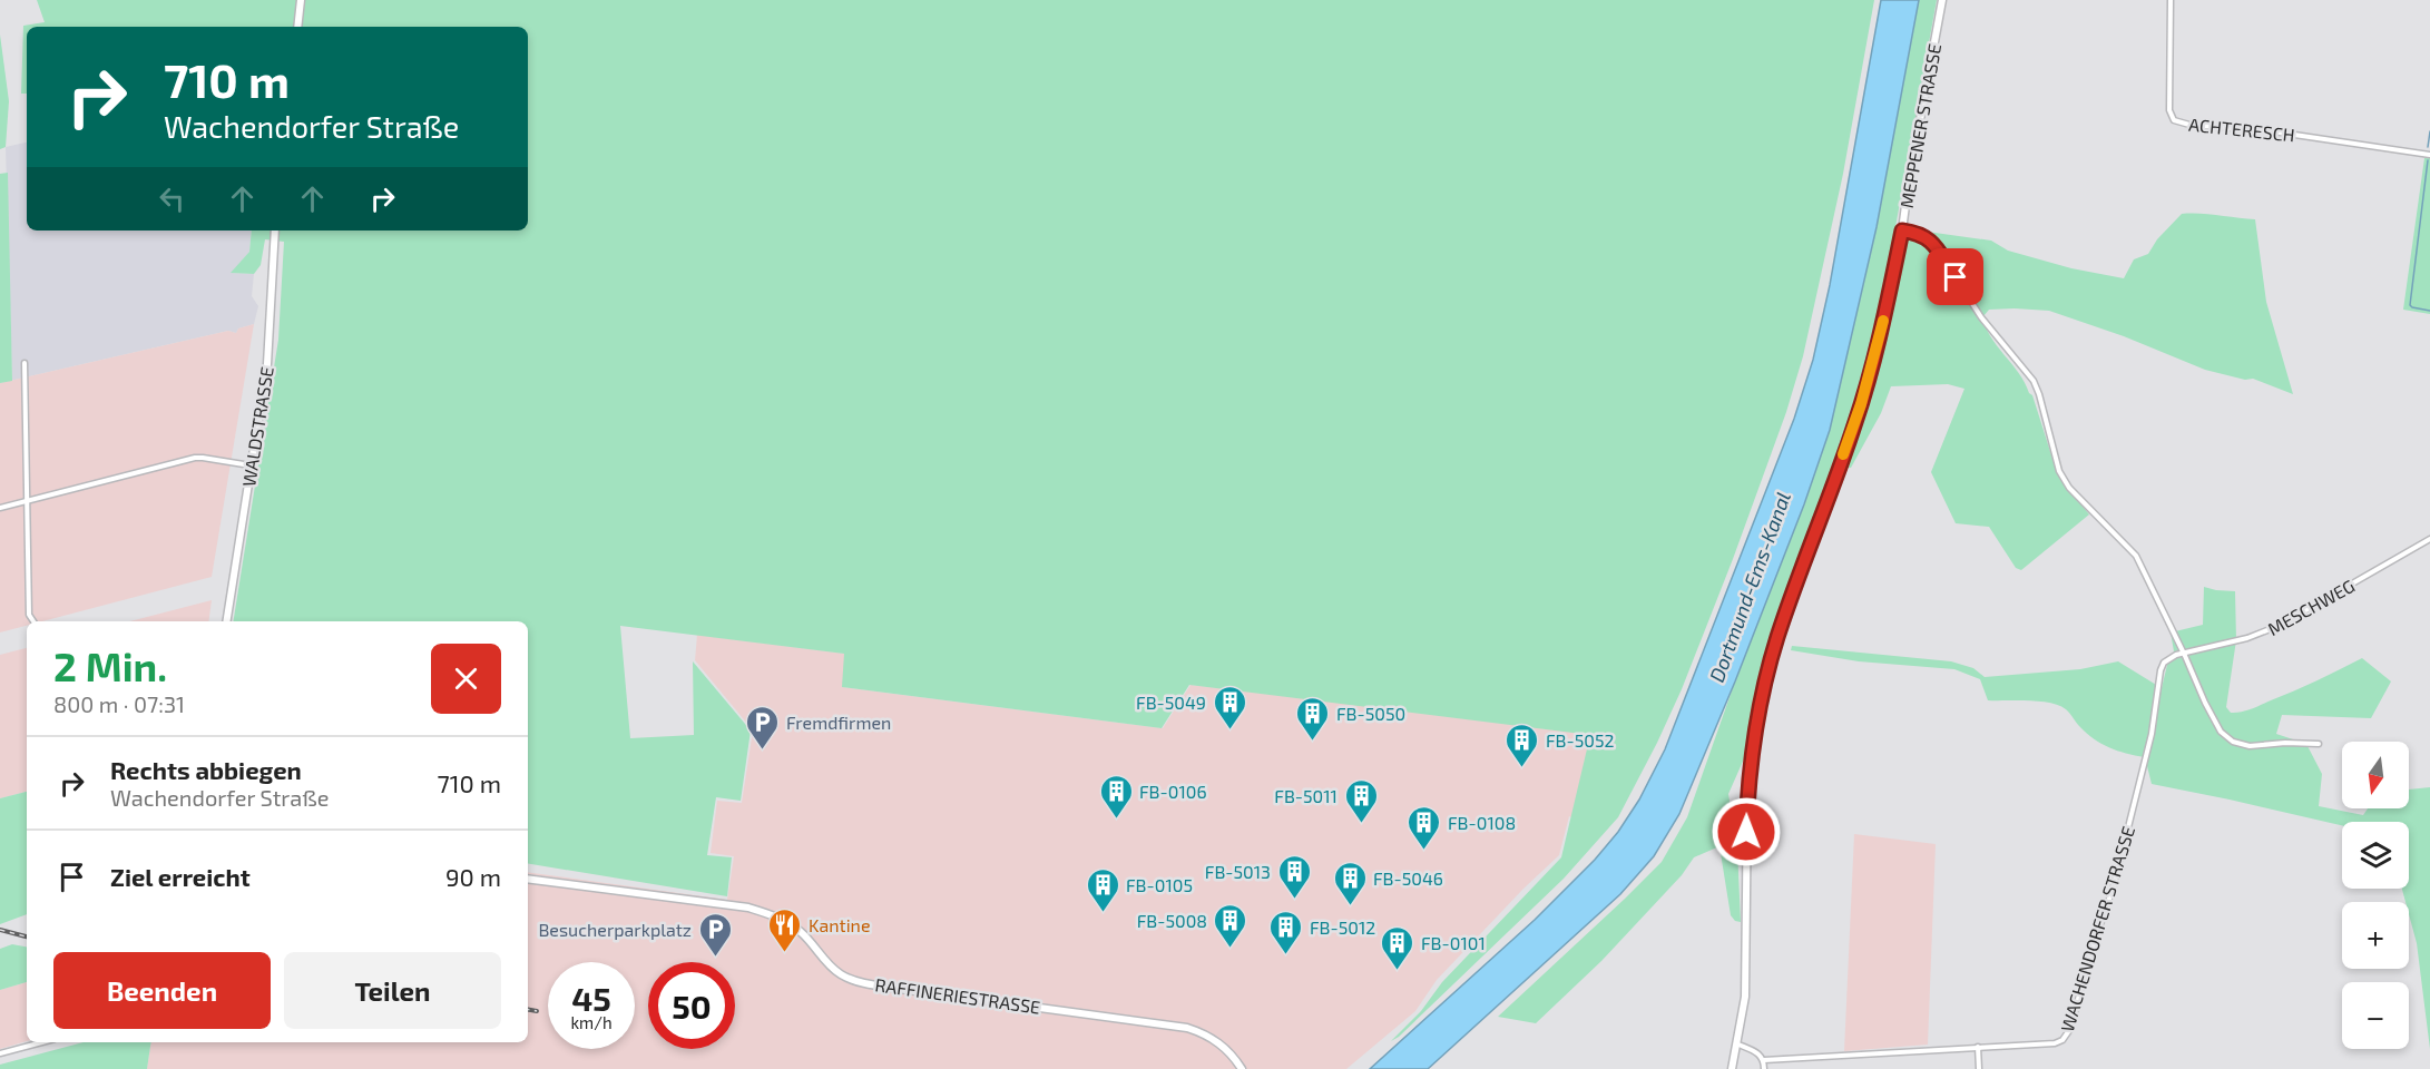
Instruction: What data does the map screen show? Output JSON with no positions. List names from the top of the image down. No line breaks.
{"streets":{"street":["MEPPENER STRASSE","ACHTERESCH","WALDSTRASSE","MESCHWEG","WACHENDORFER STRASSE","RAFFINERIESTRASSE"]},"crossings":[["MESCHWEG","WACHENDORFER STRASSE"]],"water":["Dortmund-Ems-Kanal"],"places":{"building":["FB-5049","FB-5050","FB-5052","FB-0106","FB-5011","FB-0108","FB-5013","FB-5046","FB-0105","FB-5008","FB-5012","FB-0101"],"parking":["Fremdfirmen","Besucherparkplatz"],"restaurant":["Kantine"]},"north":"bottom","page":{"turn":["710 m","Wachendorfer Straße"],"heading":["2 Min.","800 m · 07:31"],"list":[{"name":"Rechts abbiegen","note":"Wachendorfer Straße","value":"710 m"},{"name":"Ziel erreicht","value":"90 m"}],"map_buttons":["+","−"],"buttons":["Beenden","Teilen"],"speed":"45 km/h","limit":"50"}}
